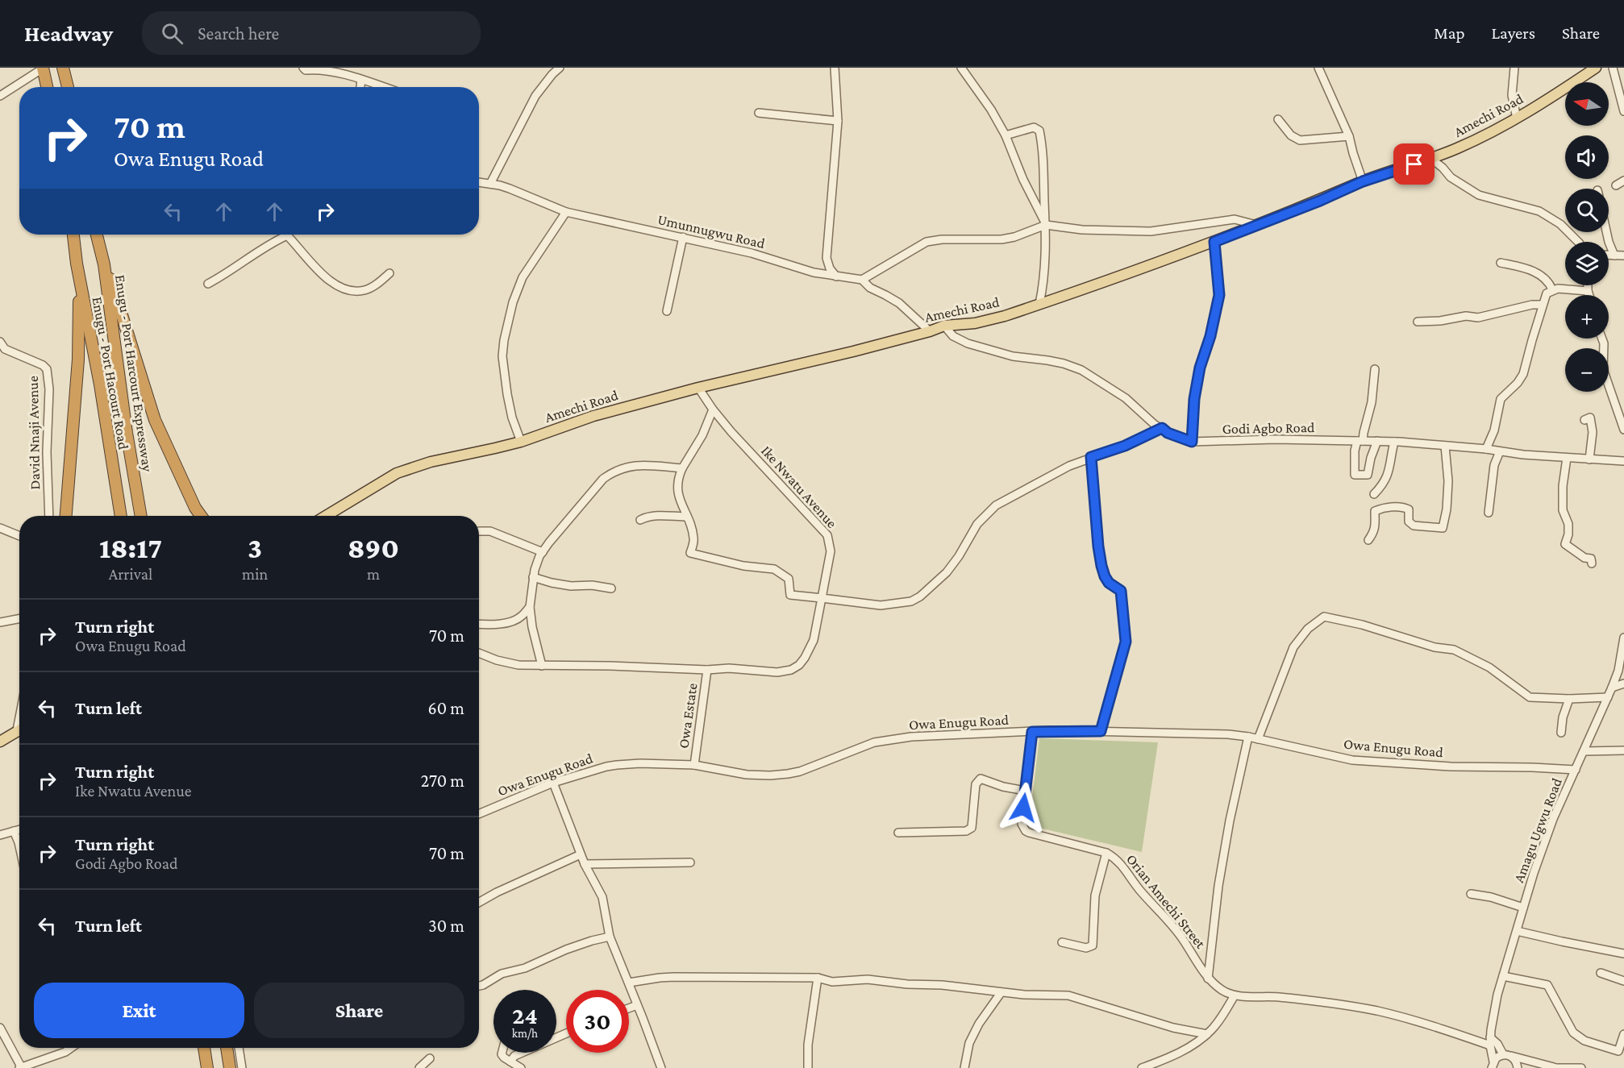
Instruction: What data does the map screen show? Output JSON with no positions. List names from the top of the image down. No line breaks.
{"streets":{"highway":["Enugu - Port Hacourt Road","Enugu - Port Harcourt Expressway"],"main road":["Amechi Road"],"street":["Umunnugwu Road","Godi Agbo Road","David Nnaji Avenue","Ike Nwatu Avenue","Owa Estate","Owa Enugu Road","Amagu Ugwu Road","Orian Amechi Street"]},"crossings":[["Amechi Road","Umunnugwu Road"],["Amechi Road","Godi Agbo Road"],["Amechi Road","Ike Nwatu Avenue"],["Ike Nwatu Avenue","Owa Estate"],["Owa Estate","Owa Enugu Road"],["Owa Enugu Road","Amagu Ugwu Road"],["Owa Enugu Road","Orian Amechi Street"],["Amagu Ugwu Road","Orian Amechi Street"]],"north":"left","page":{"header":"Headway","search":"Search here","nav":["Map","Layers","Share"],"map_buttons":["+","−"],"turn":["70 m","Owa Enugu Road"],"eta":["18:17","Arrival","3","min","890","m"],"list":[{"name":"Turn right","note":"Owa Enugu Road","value":"70 m"},{"name":"Turn left","value":"60 m"},{"name":"Turn right","note":"Ike Nwatu Avenue","value":"270 m"},{"name":"Turn right","note":"Godi Agbo Road","value":"70 m"},{"name":"Turn left","value":"30 m"}],"buttons":["Exit","Share"],"speed":"24 km/h","limit":"30"}}
